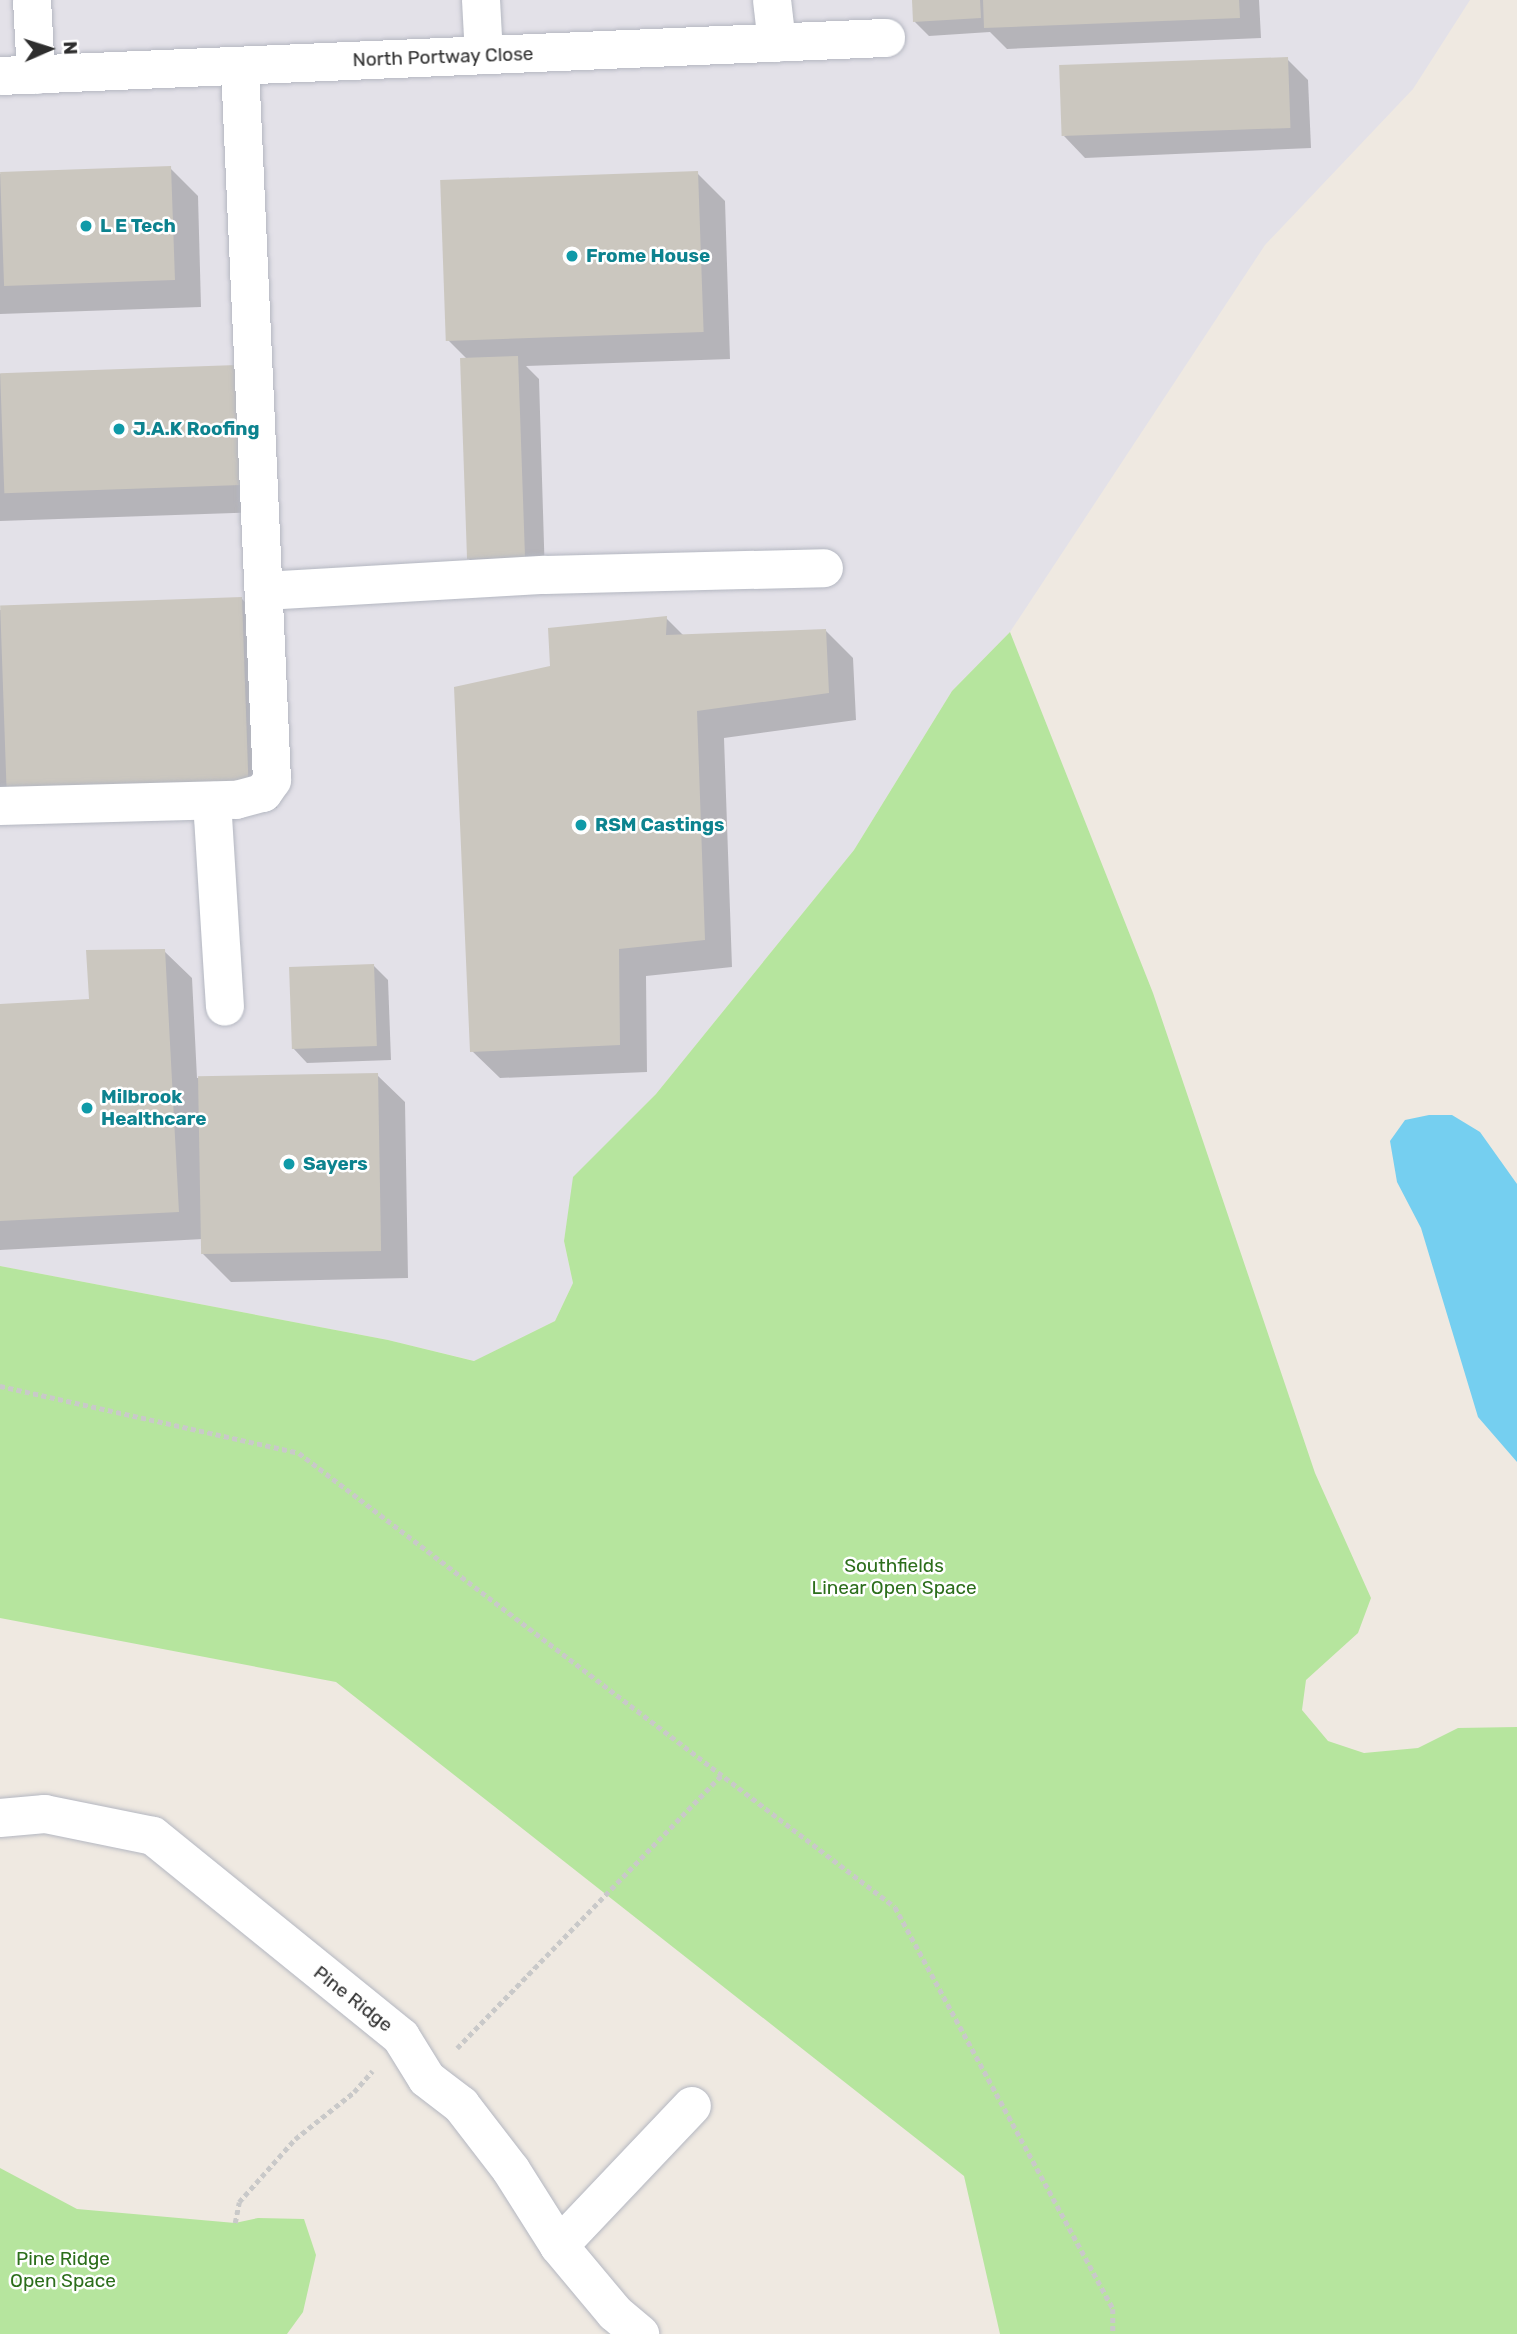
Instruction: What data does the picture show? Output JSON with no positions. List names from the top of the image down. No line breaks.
{"streets":{"street":["North Portway Close","Pine Ridge"]},"parks":["Southfields Linear Open Space","Pine Ridge Open Space"],"places":["L E Tech","Frome House","J.A.K Roofing","RSM Castings","Milbrook Healthcare","Sayers"],"north":"right"}
